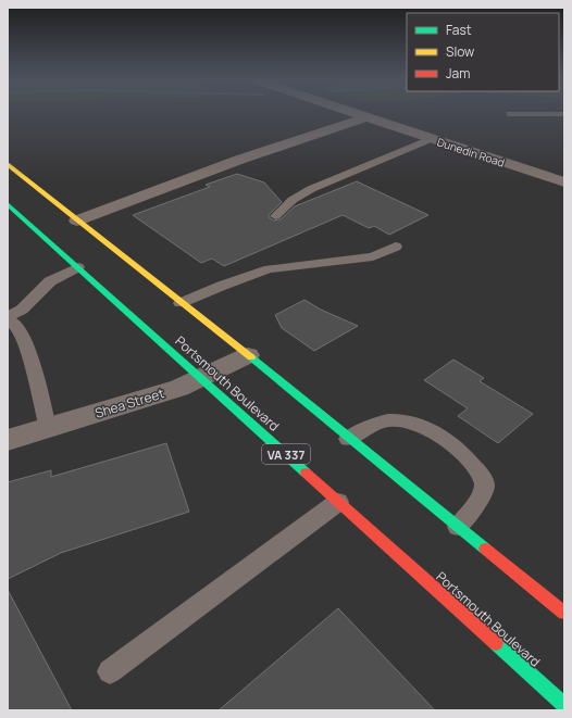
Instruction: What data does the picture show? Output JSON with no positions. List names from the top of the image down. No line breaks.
{"streets":{"main road":["Portsmouth Boulevard","VA 337"],"street":["Dunedin Road","Shea Street"]},"crossings":[["Portsmouth Boulevard","Shea Street"]],"legend":["Fast","Slow","Jam"]}
